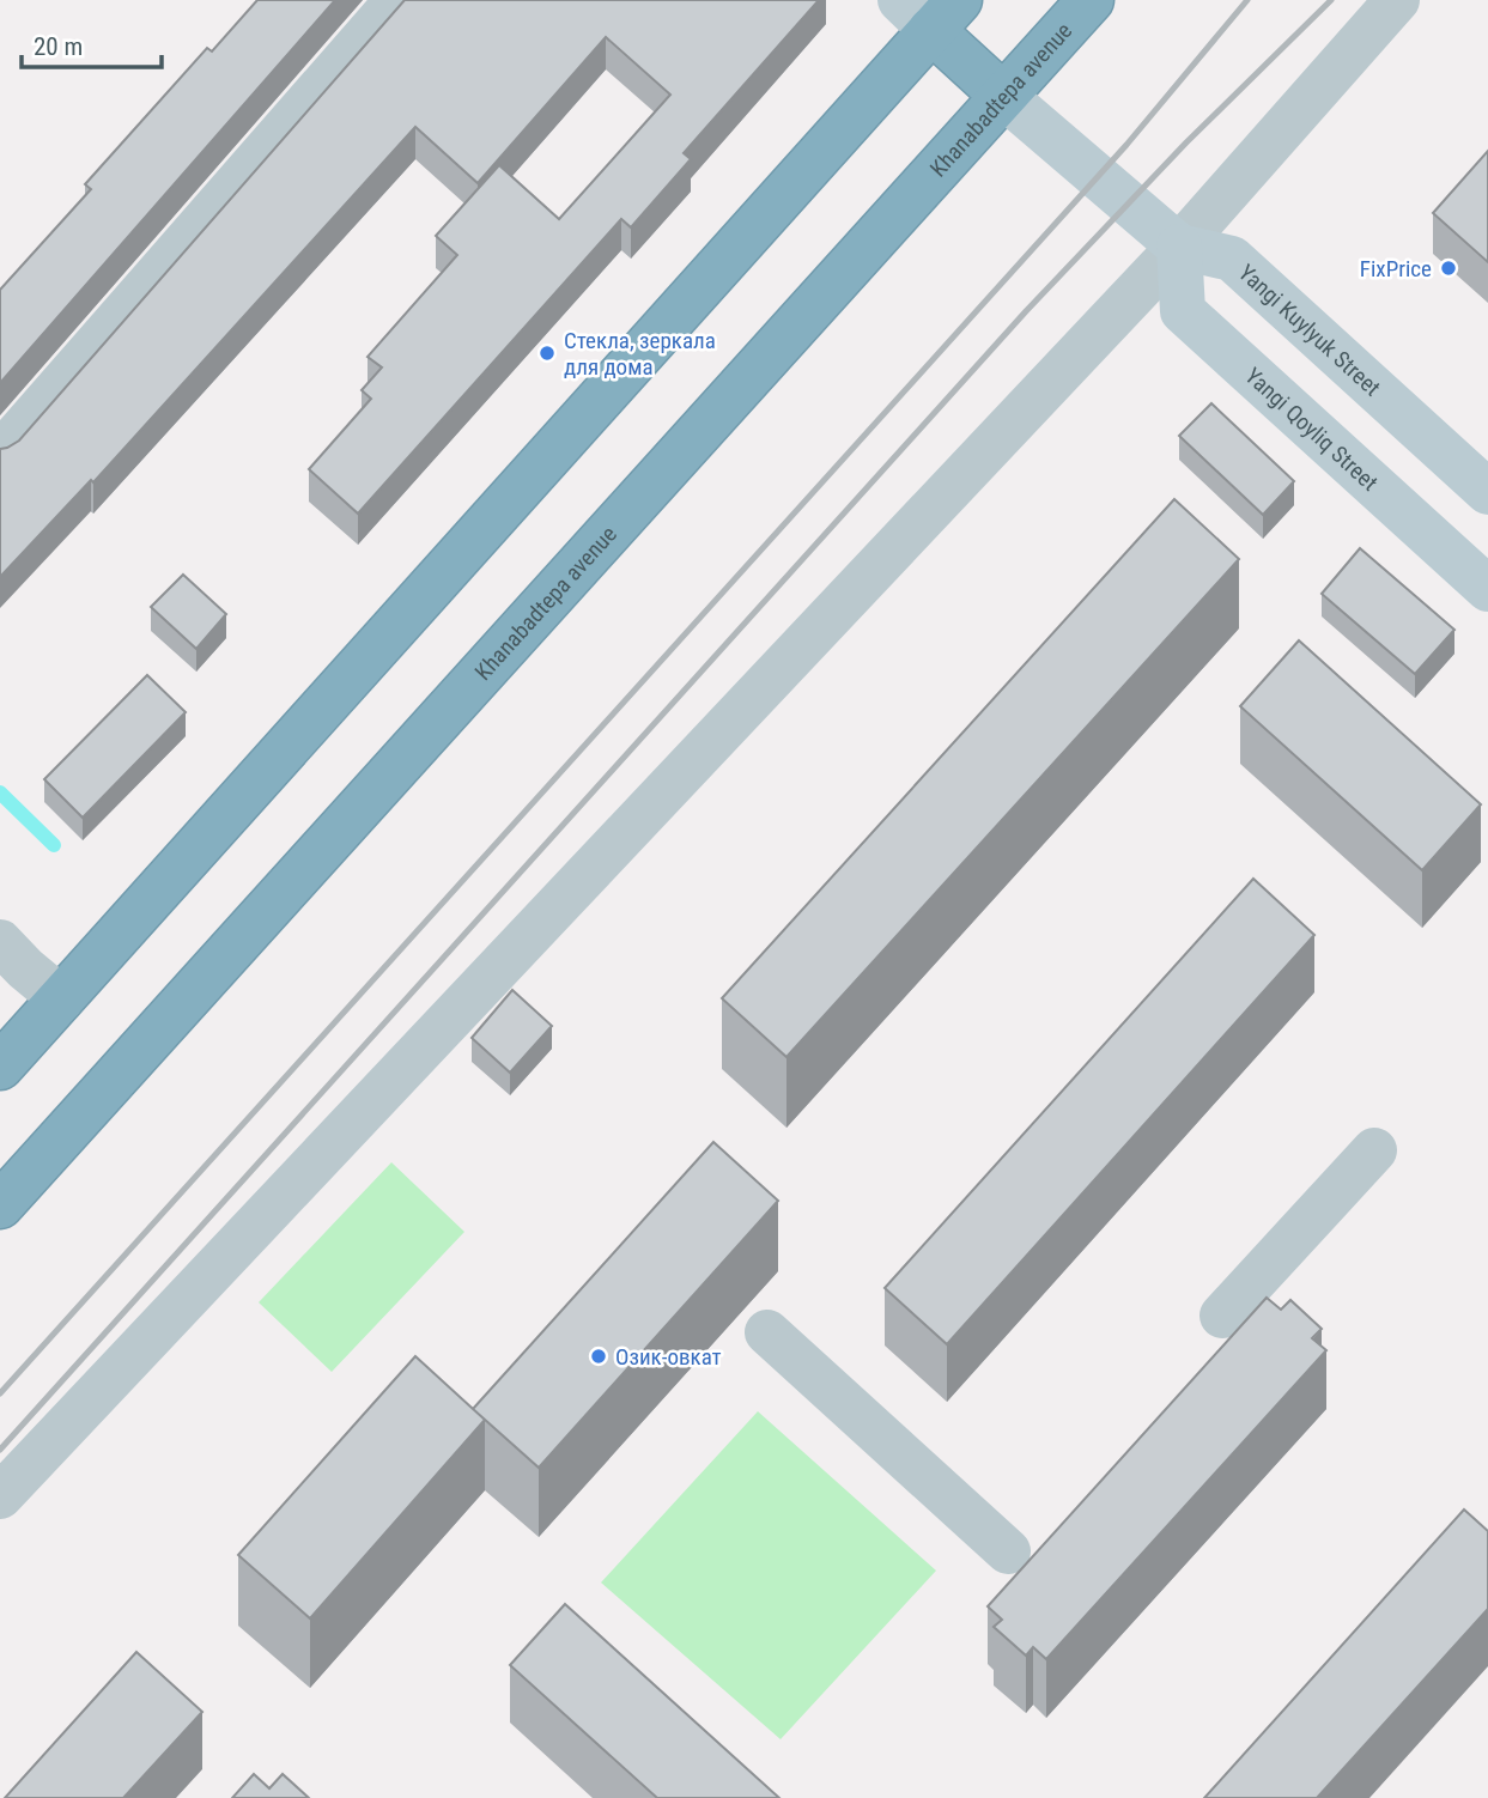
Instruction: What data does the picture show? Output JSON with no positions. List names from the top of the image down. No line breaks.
{"streets":{"highway":["Khanabadtepa avenue"],"main road":["Yangi Kuylyuk Street","Yangi Qoyliq Street"]},"crossings":[["Khanabadtepa avenue","Yangi Kuylyuk Street"],["Yangi Kuylyuk Street","Yangi Qoyliq Street"]],"places":["FixPrice","Стекла, зеркала для дома","Озик-овкат"],"scale_bar":"20 m"}
